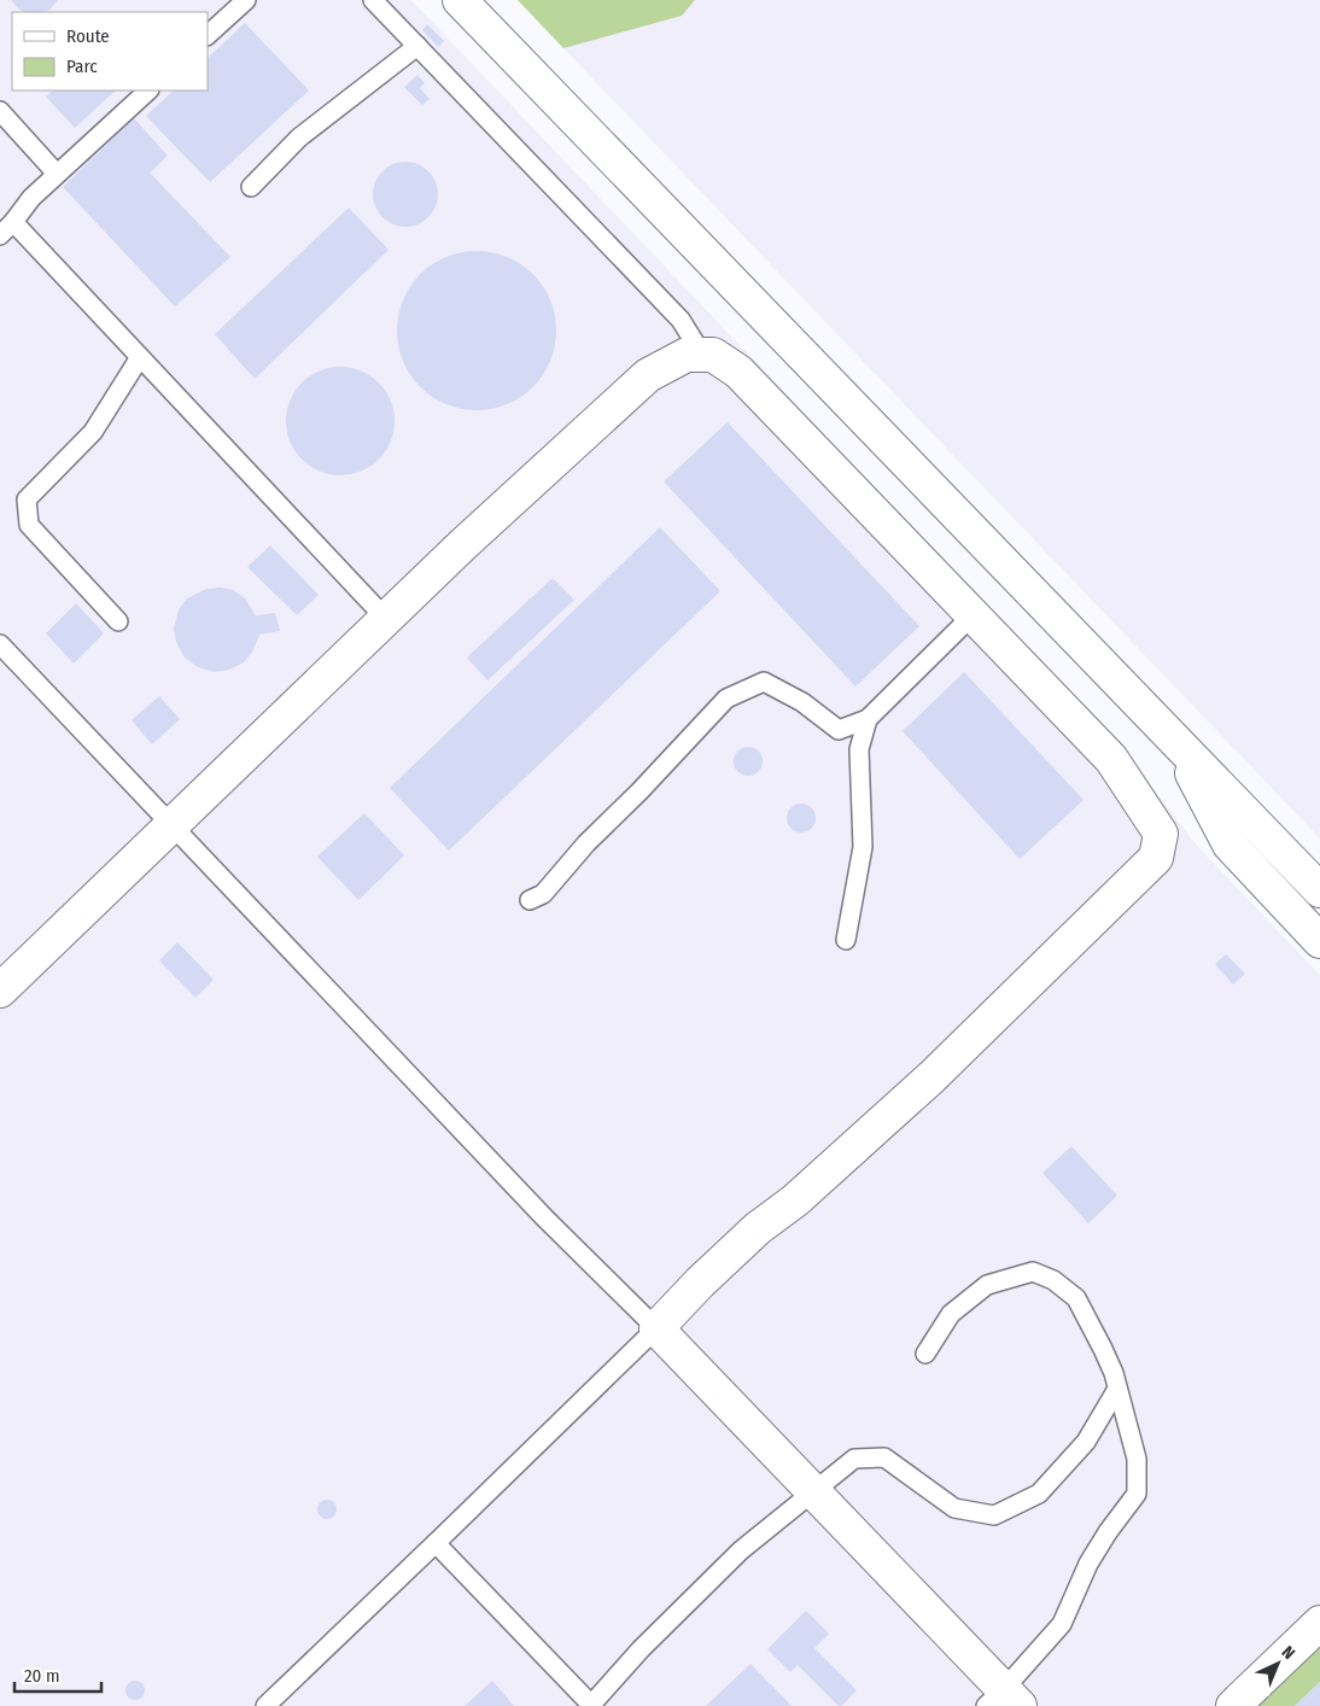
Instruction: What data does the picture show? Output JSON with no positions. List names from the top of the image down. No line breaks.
{"legend":["Route","Parc"],"scale_bar":"20 m","north":"top right"}
